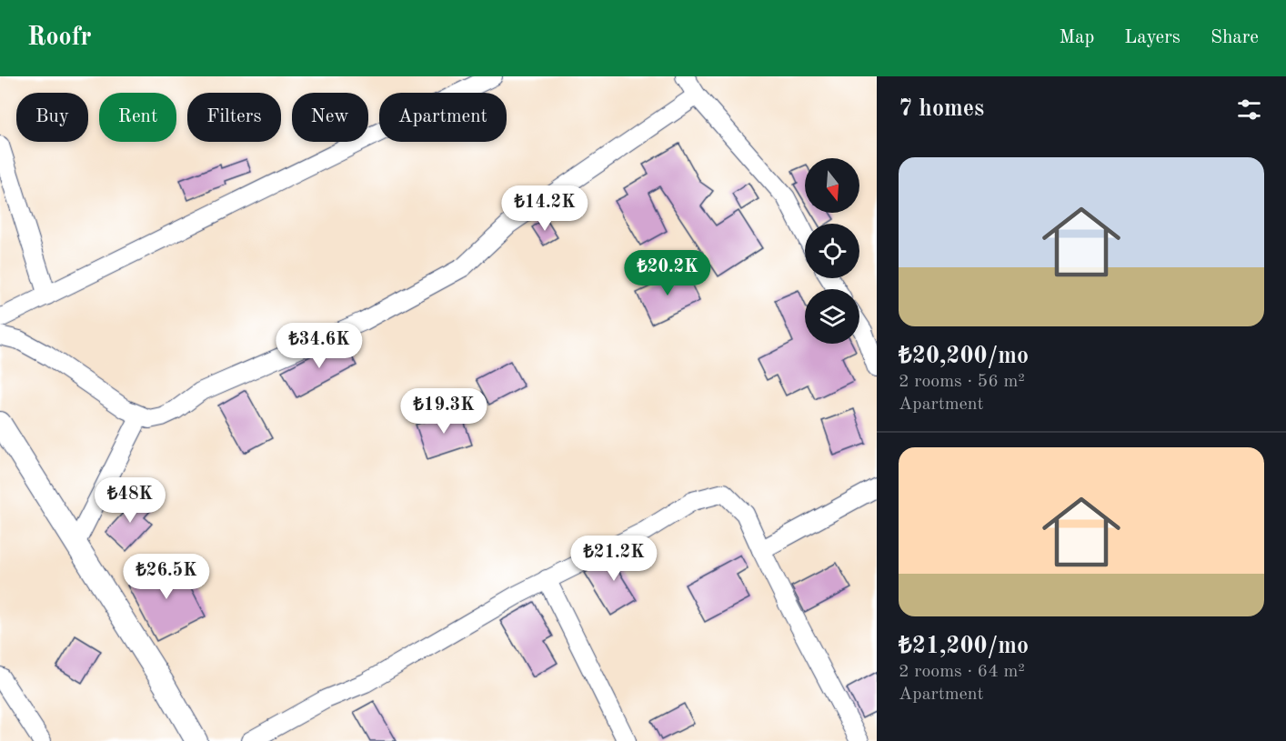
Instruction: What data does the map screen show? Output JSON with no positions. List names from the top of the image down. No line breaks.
{"north":"bottom","page":{"header":"Roofr","nav":["Map","Layers","Share"],"heading":"7 homes","chip":["Buy","Rent","Filters","New","Apartment"],"list":[{"name":"₺20,200/mo","note":"2 rooms · 56 m² · Apartment"},{"name":"₺21,200/mo","note":"2 rooms · 64 m² · Apartment"}],"price":["₺14.2K","₺20.2K","₺34.6K","₺19.3K","₺48K","₺21.2K","₺26.5K"]}}
